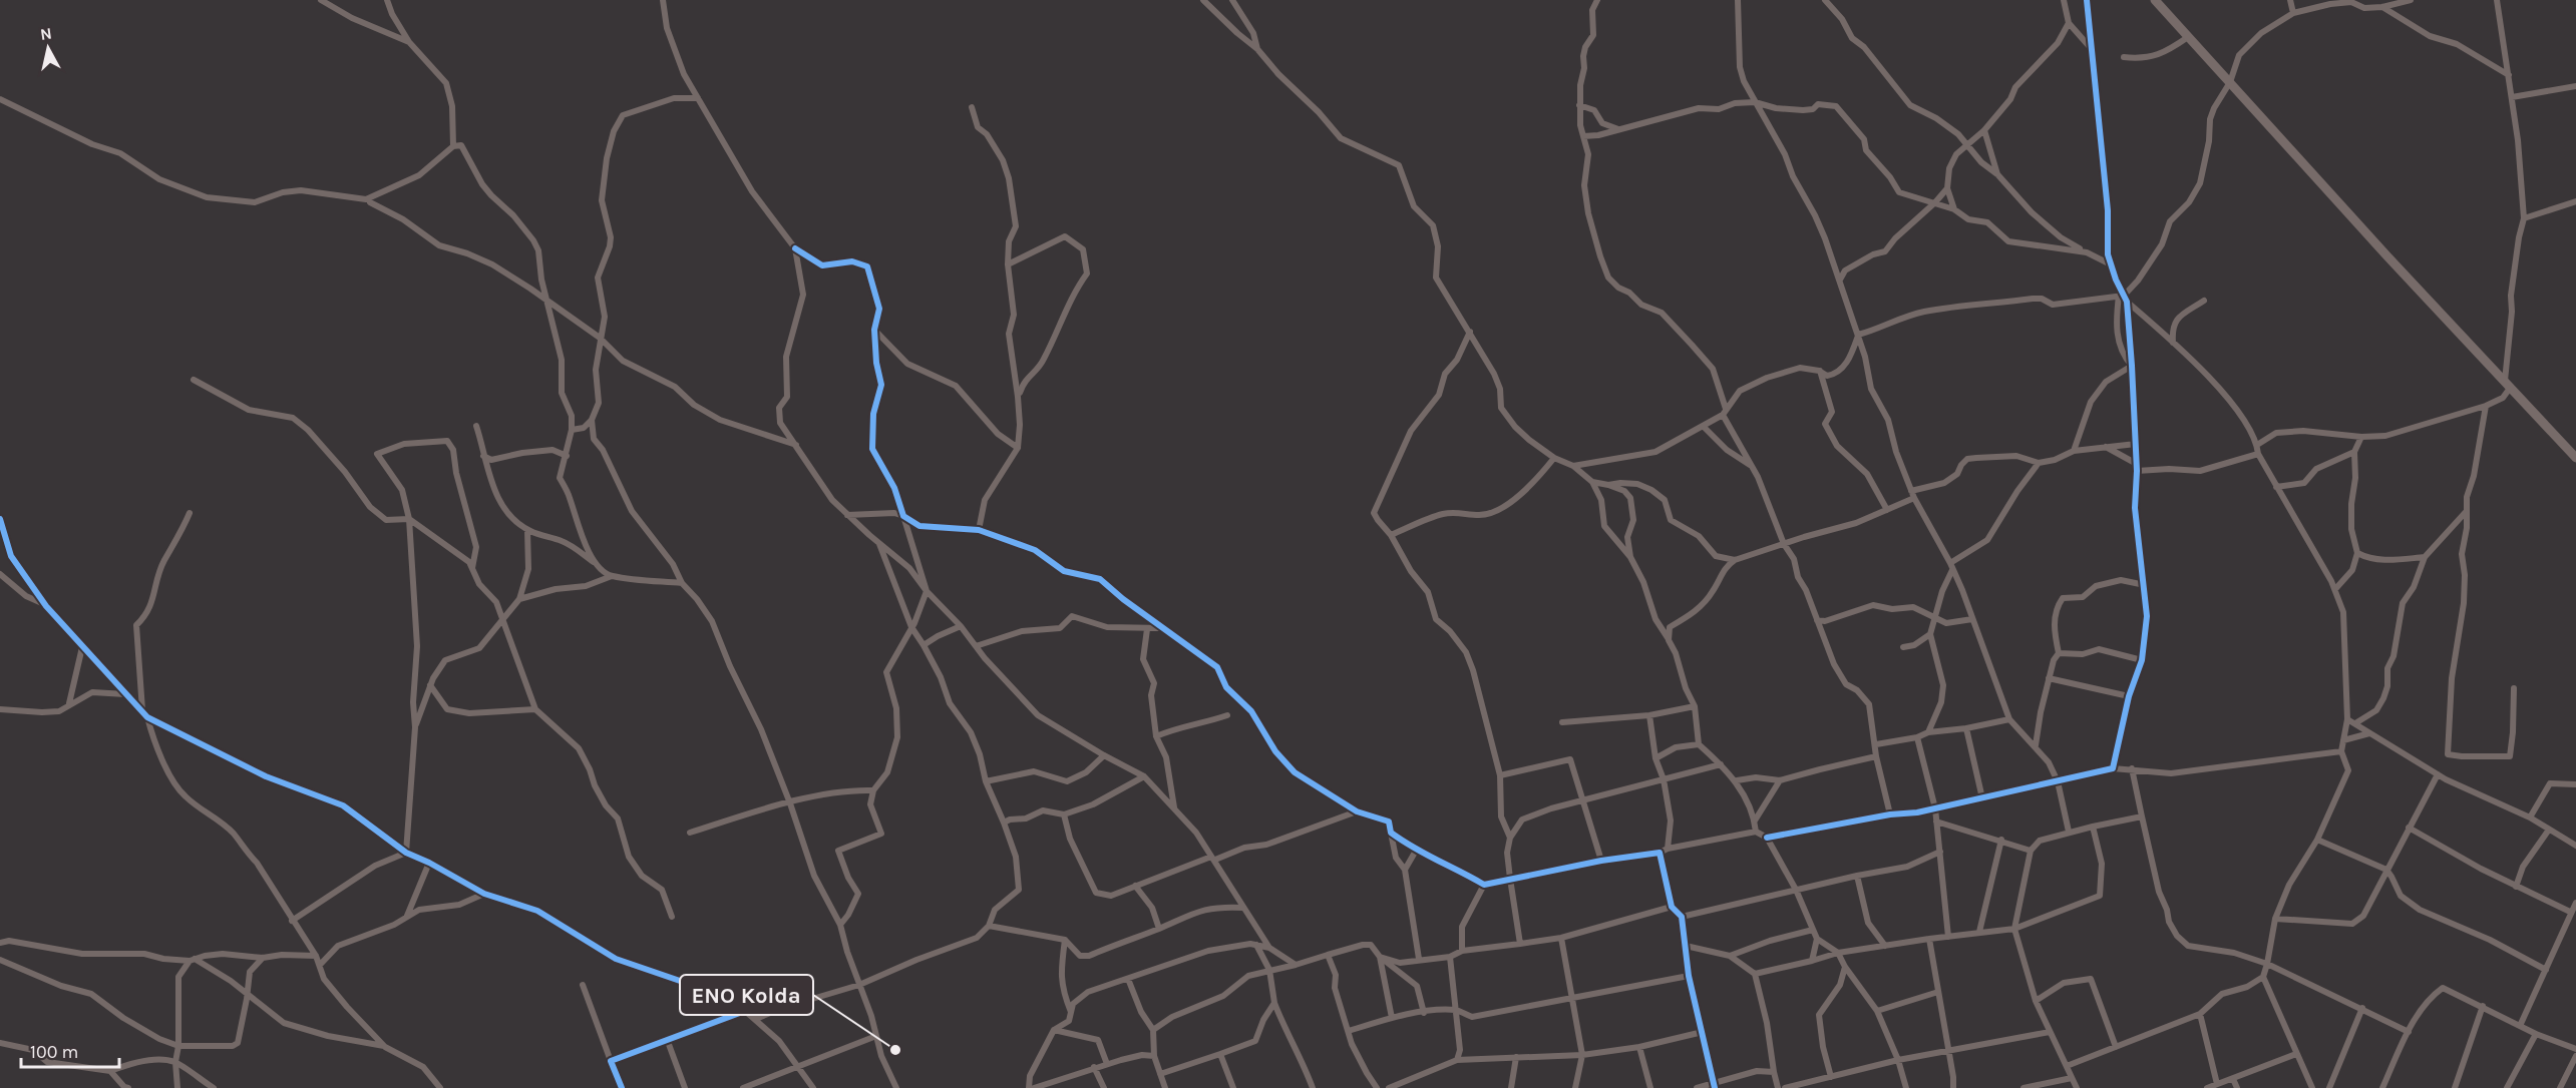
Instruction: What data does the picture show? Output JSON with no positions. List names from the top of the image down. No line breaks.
{"places":["ENO Kolda"],"scale_bar":"100 m","north":"top"}
